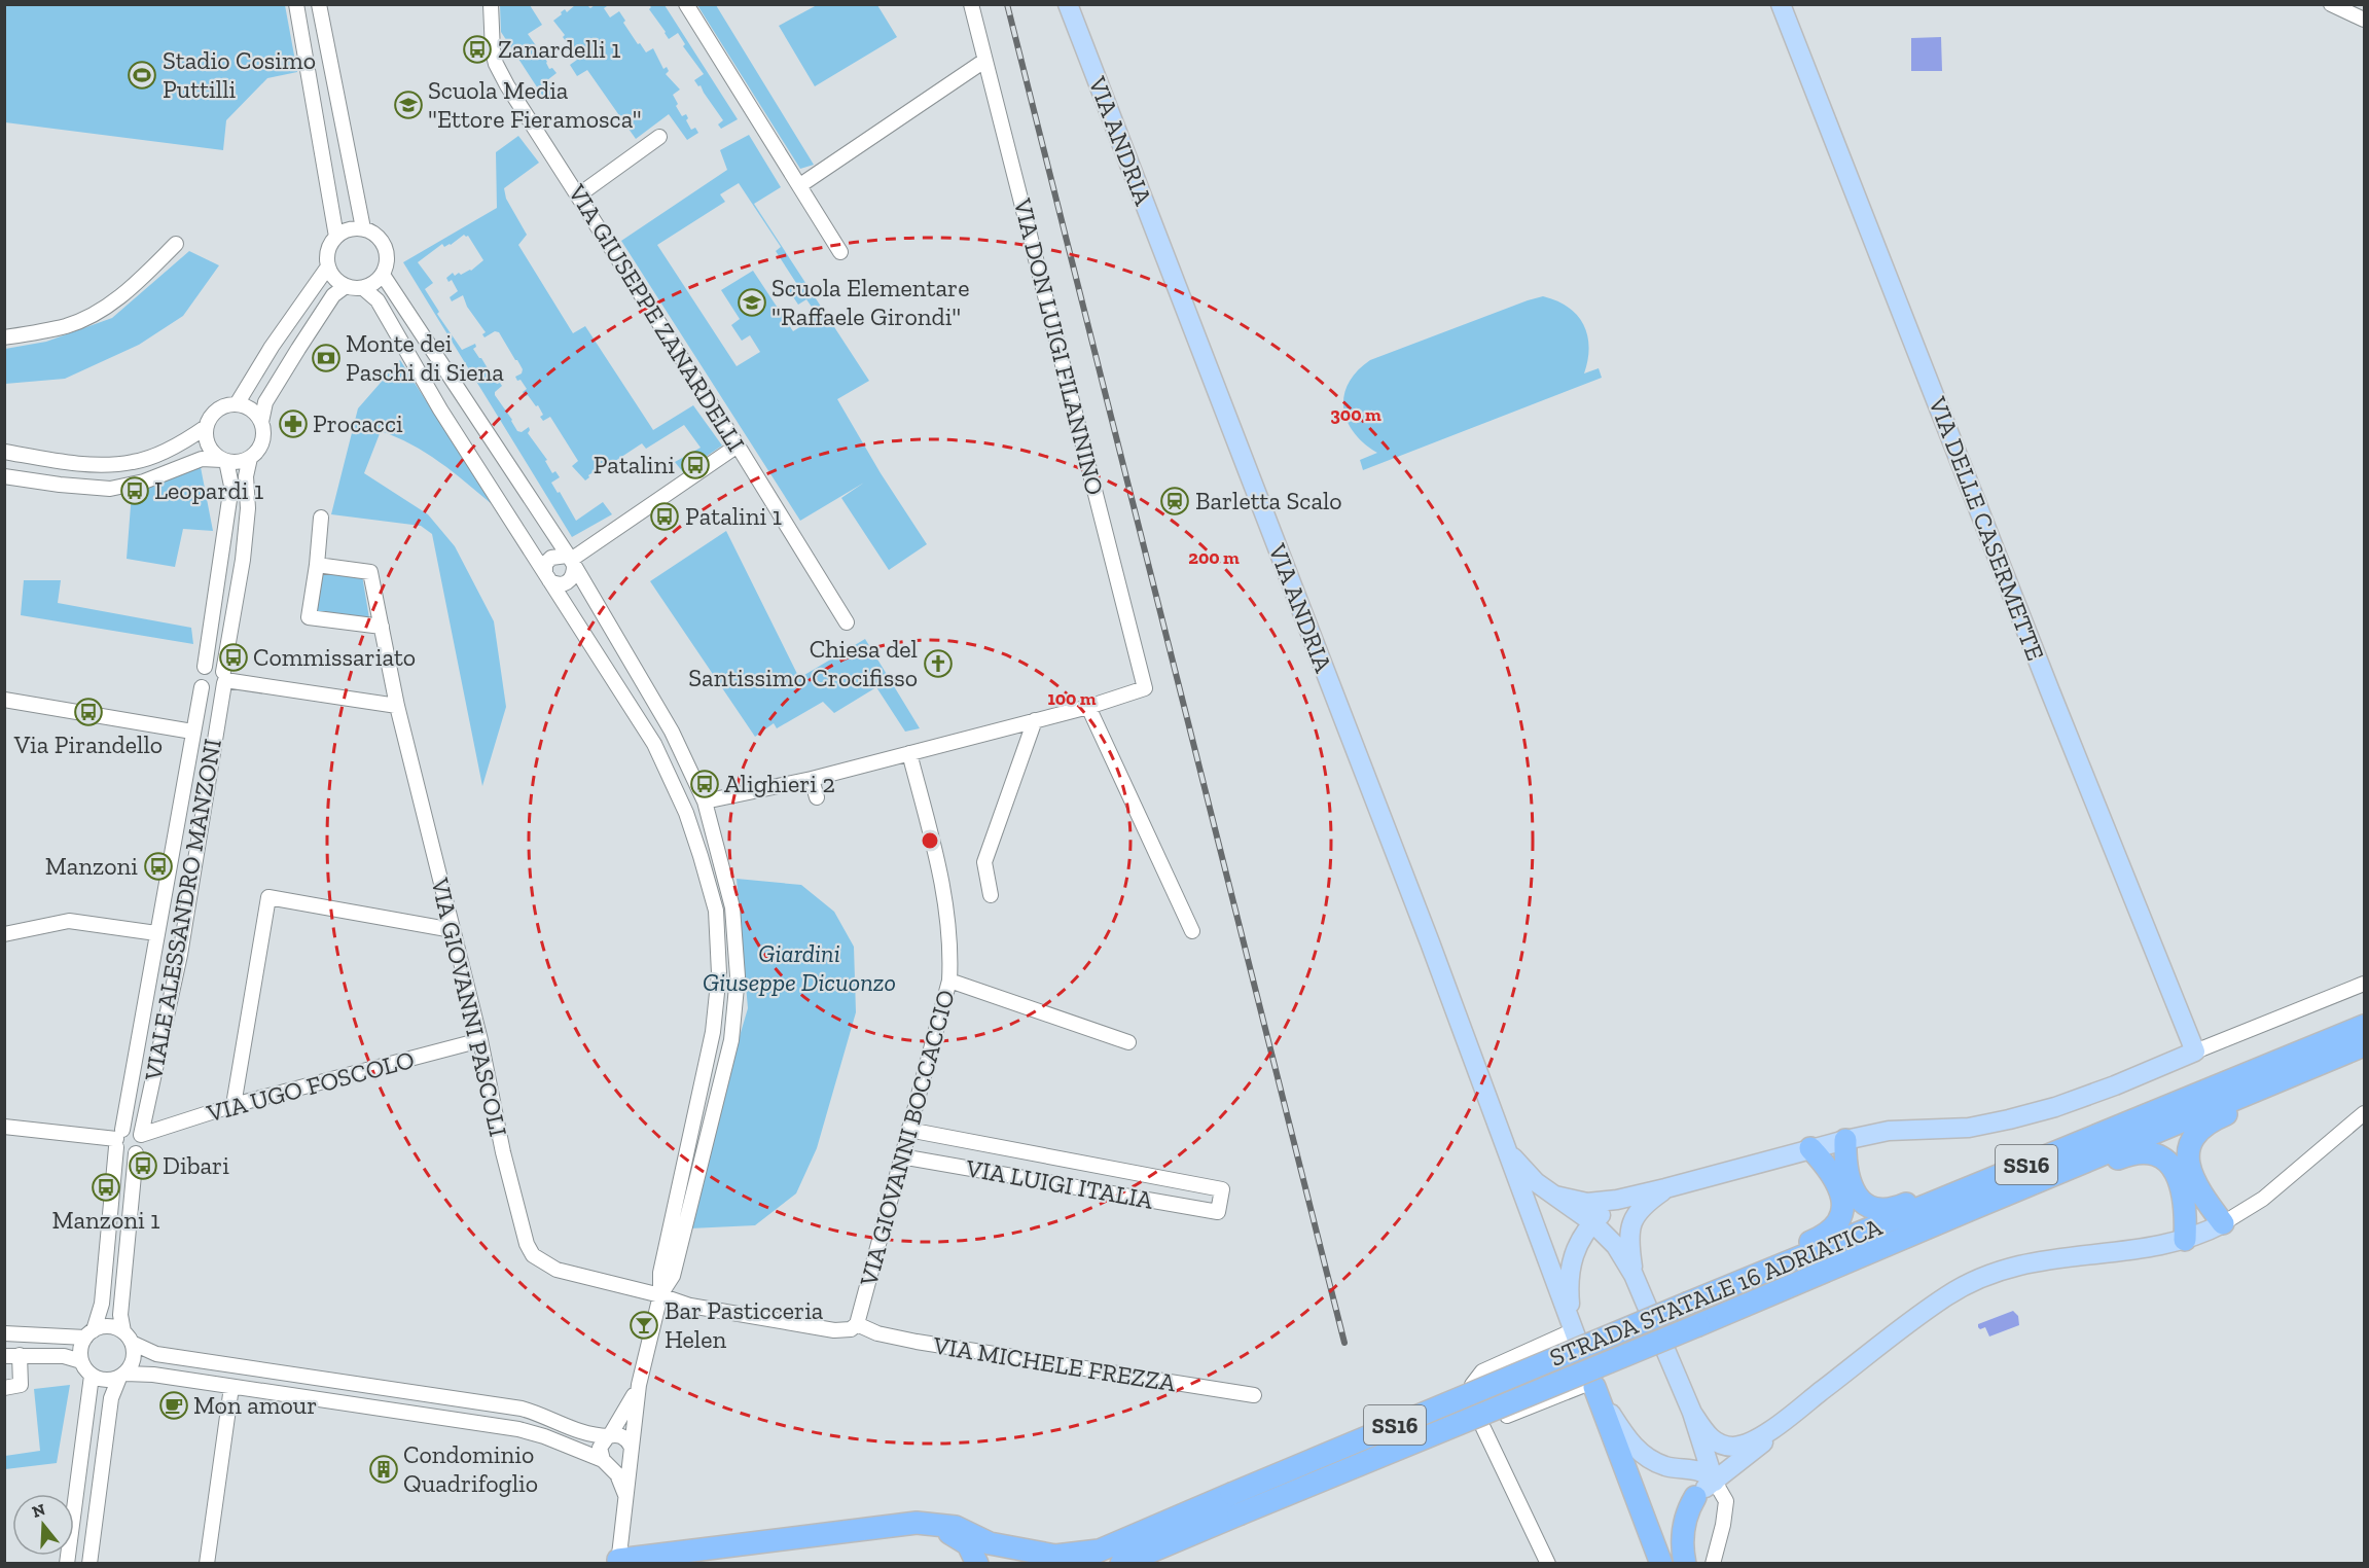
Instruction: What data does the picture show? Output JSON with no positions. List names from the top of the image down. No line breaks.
{"streets":{"highway":["SS16","STRADA STATALE 16 ADRIATICA"],"main road":["VIA ANDRIA","VIA DELLE CASERMETTE"],"street":["VIA GIUSEPPE ZANARDELLI","VIA DON LUIGI FILANNINO","VIALE ALESSANDRO MANZONI","VIA GIOVANNI PASCOLI","VIA UGO FOSCOLO","VIA GIOVANNI BOCCACCIO","VIA LUIGI ITALIA","VIA MICHELE FREZZA"]},"crossings":[["VIALE ALESSANDRO MANZONI","VIA UGO FOSCOLO"],["VIA GIOVANNI PASCOLI","VIA UGO FOSCOLO"],["VIA GIOVANNI BOCCACCIO","VIA LUIGI ITALIA"],["VIA GIOVANNI BOCCACCIO","VIA MICHELE FREZZA"],["SS16","STRADA STATALE 16 ADRIATICA"]],"parks":["Giardini Giuseppe Dicuonzo"],"places":{"bus stop":["Zanardelli 1","Patalini","Leopardi 1","Patalini 1","Commissariato","Via Pirandello","Alighieri 2","Manzoni","Dibari","Manzoni 1"],"sports":["Stadio Cosimo Puttilli"],"school or university":["Scuola Media \"Ettore Fieramosca\"","Scuola Elementare \"Raffaele Girondi\""],"bank":["Monte dei Paschi di Siena"],"pharmacy":["Procacci"],"station":["Barletta Scalo"],"church":["Chiesa del Santissimo Crocifisso"],"bar":["Bar Pasticceria Helen"],"cafe":["Mon amour"],"building":["Condominio Quadrifoglio"]},"north":"top","rings":["300 m","200 m","100 m"]}
